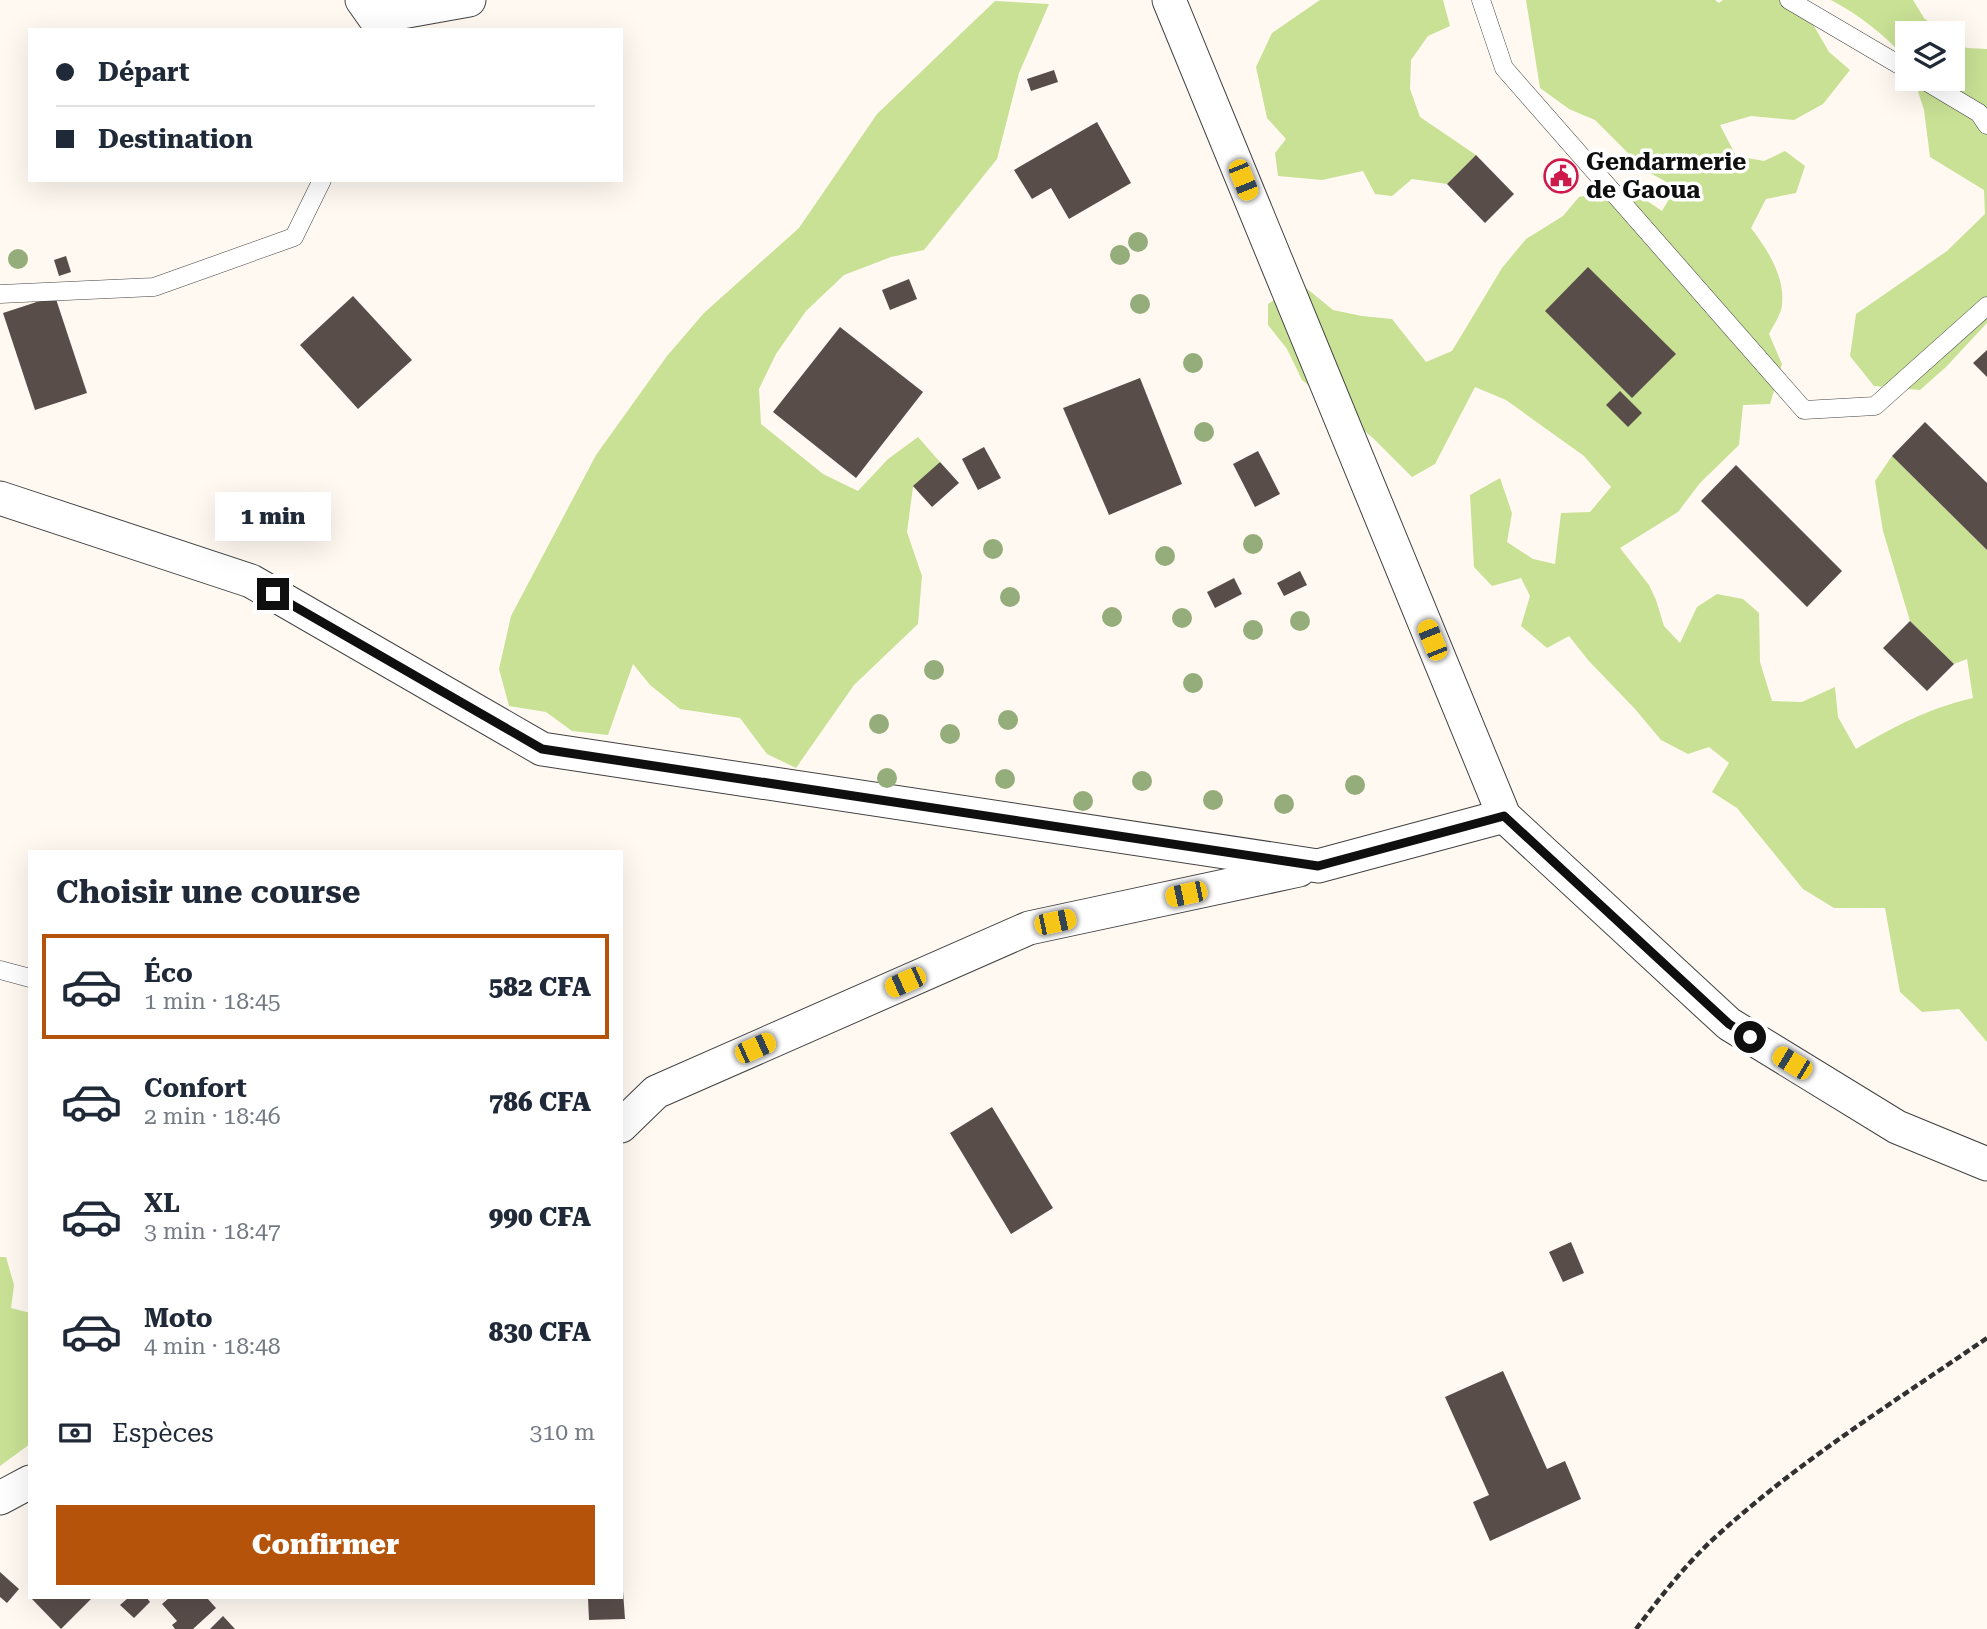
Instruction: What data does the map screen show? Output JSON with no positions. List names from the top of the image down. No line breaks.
{"places":{"public building":["Gendarmerie de Gaoua"]},"page":{"banner":["Départ","Destination"],"bubble":"1 min","heading":"Choisir une course","list":[{"name":"Éco","note":"1 min · 18:45","value":"582 CFA"},{"name":"Confort","note":"2 min · 18:46","value":"786 CFA"},{"name":"XL","note":"3 min · 18:47","value":"990 CFA"},{"name":"Moto","note":"4 min · 18:48","value":"830 CFA"}],"pay":["Espèces","310 m"],"buttons":"Confirmer"}}
